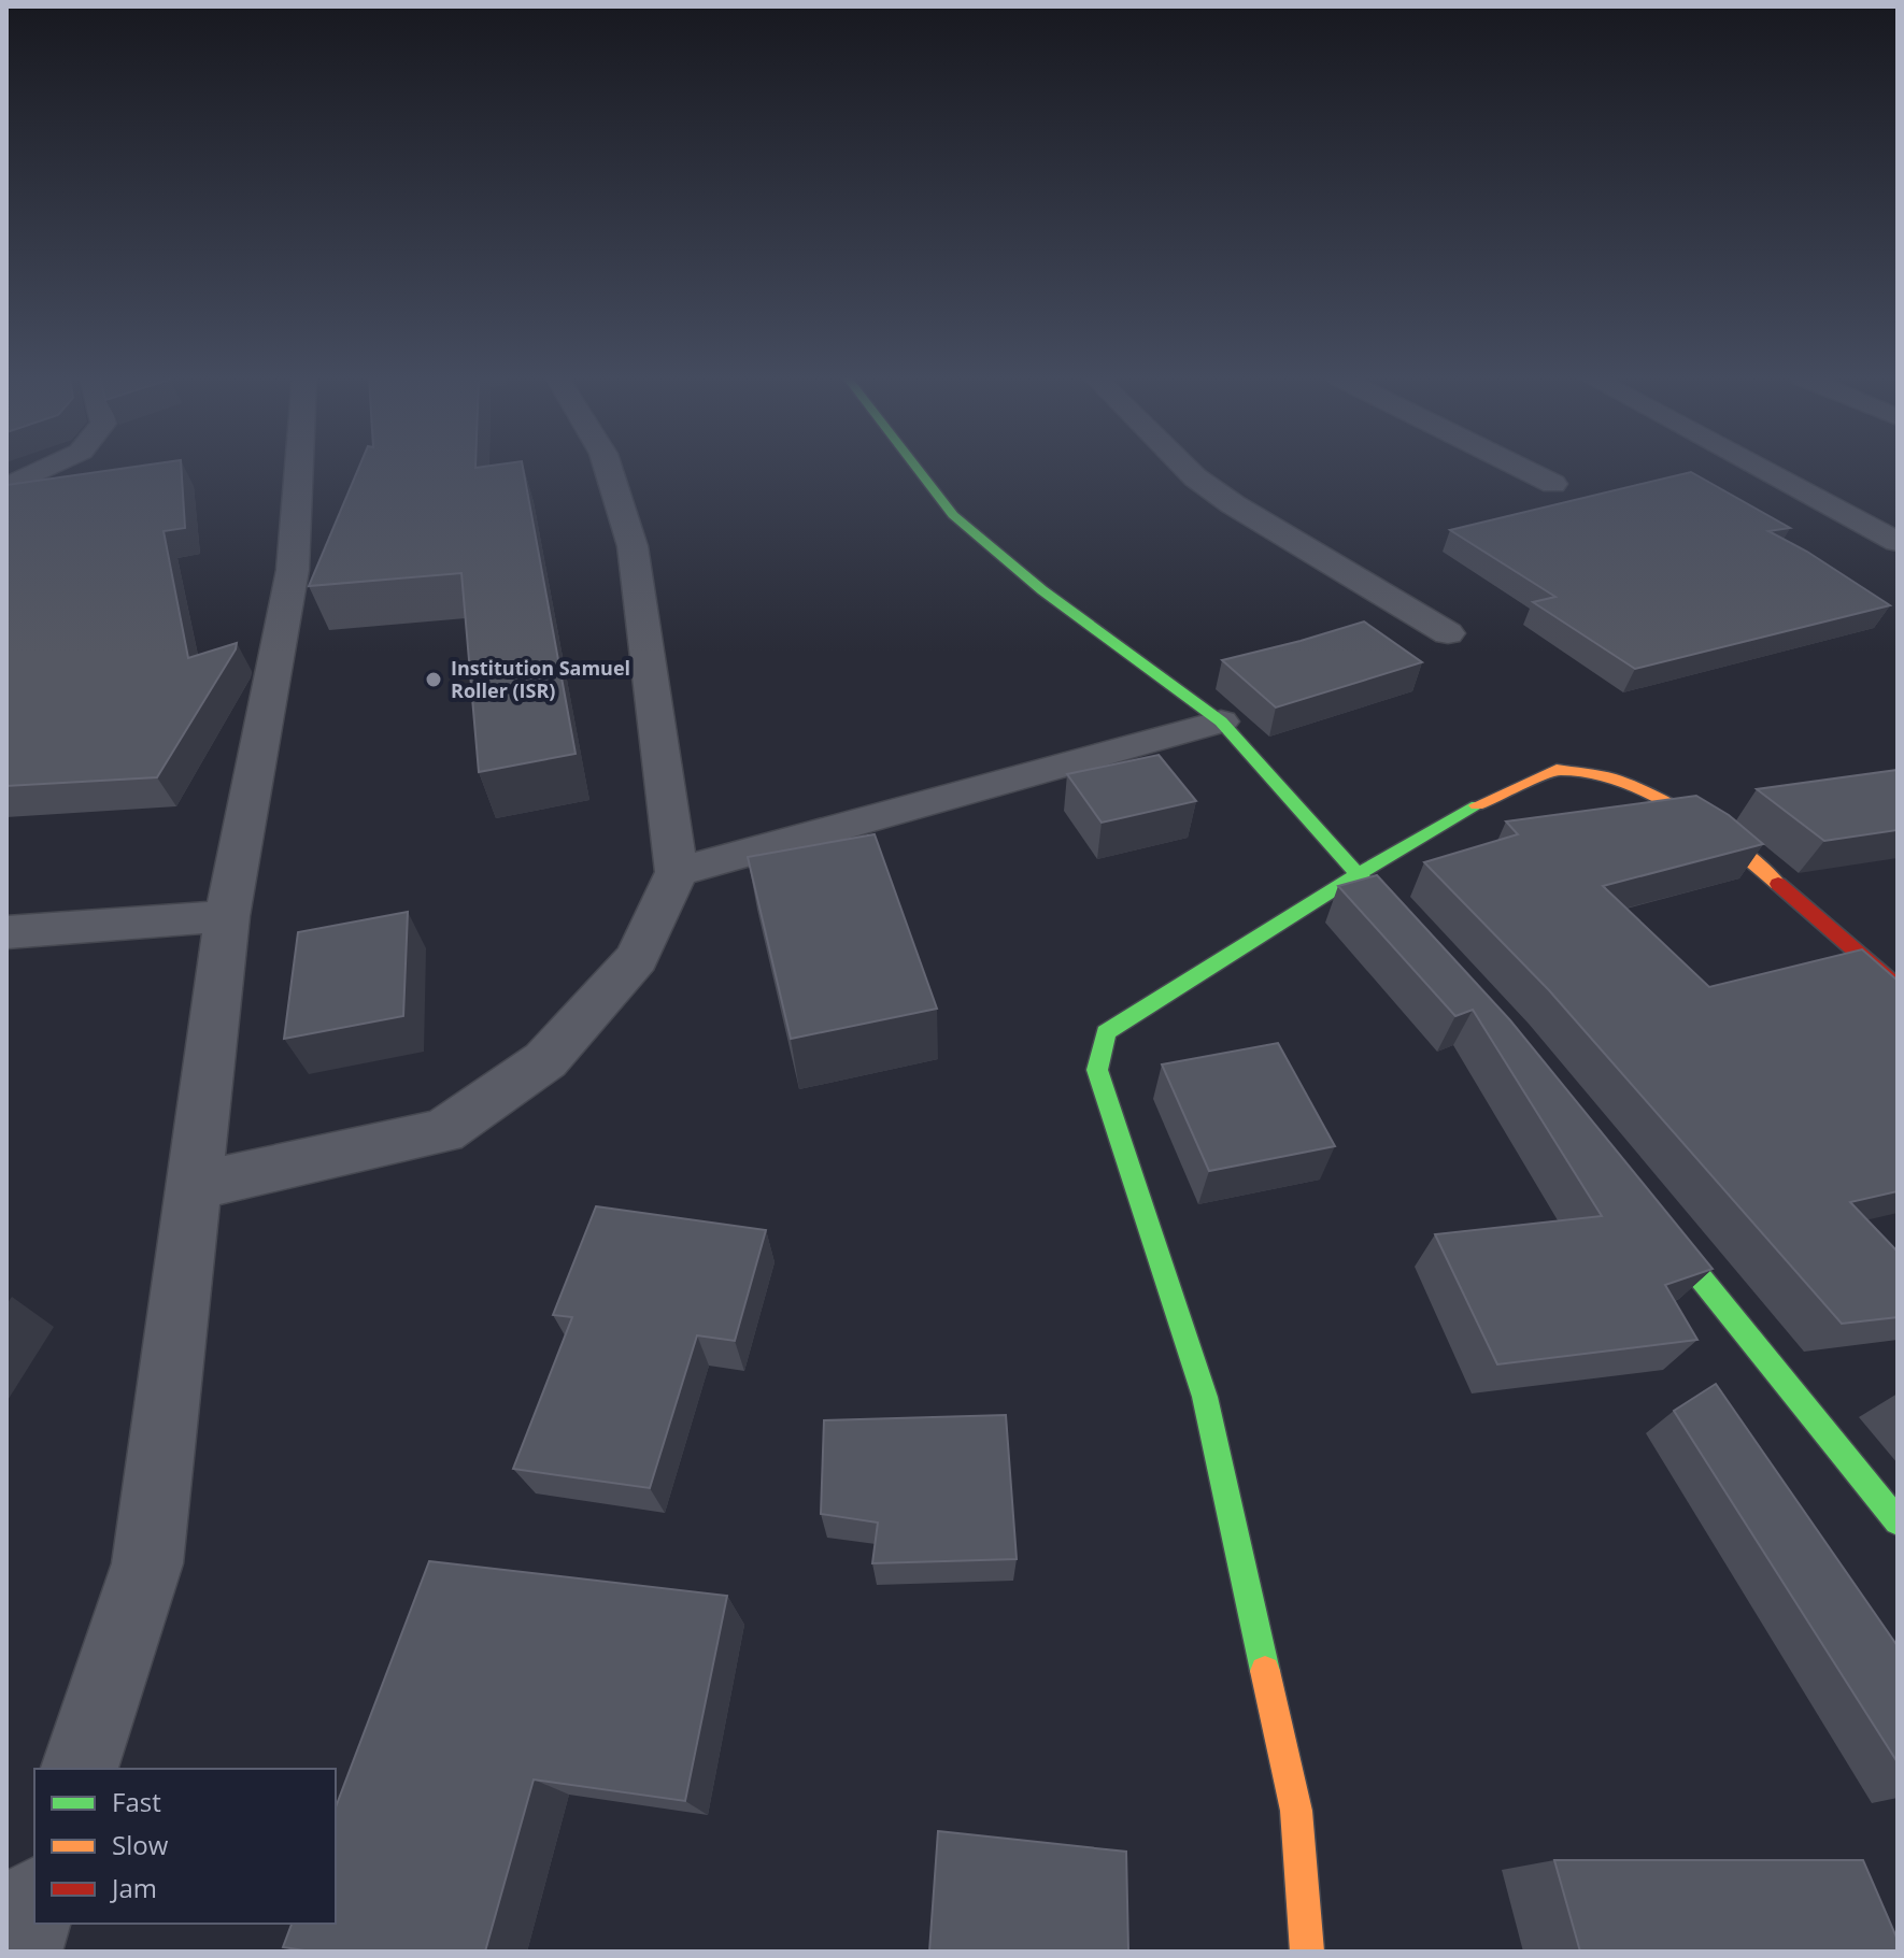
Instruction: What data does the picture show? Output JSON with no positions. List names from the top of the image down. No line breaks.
{"places":["Institution Samuel Roller (ISR)"],"legend":["Fast","Slow","Jam"]}
